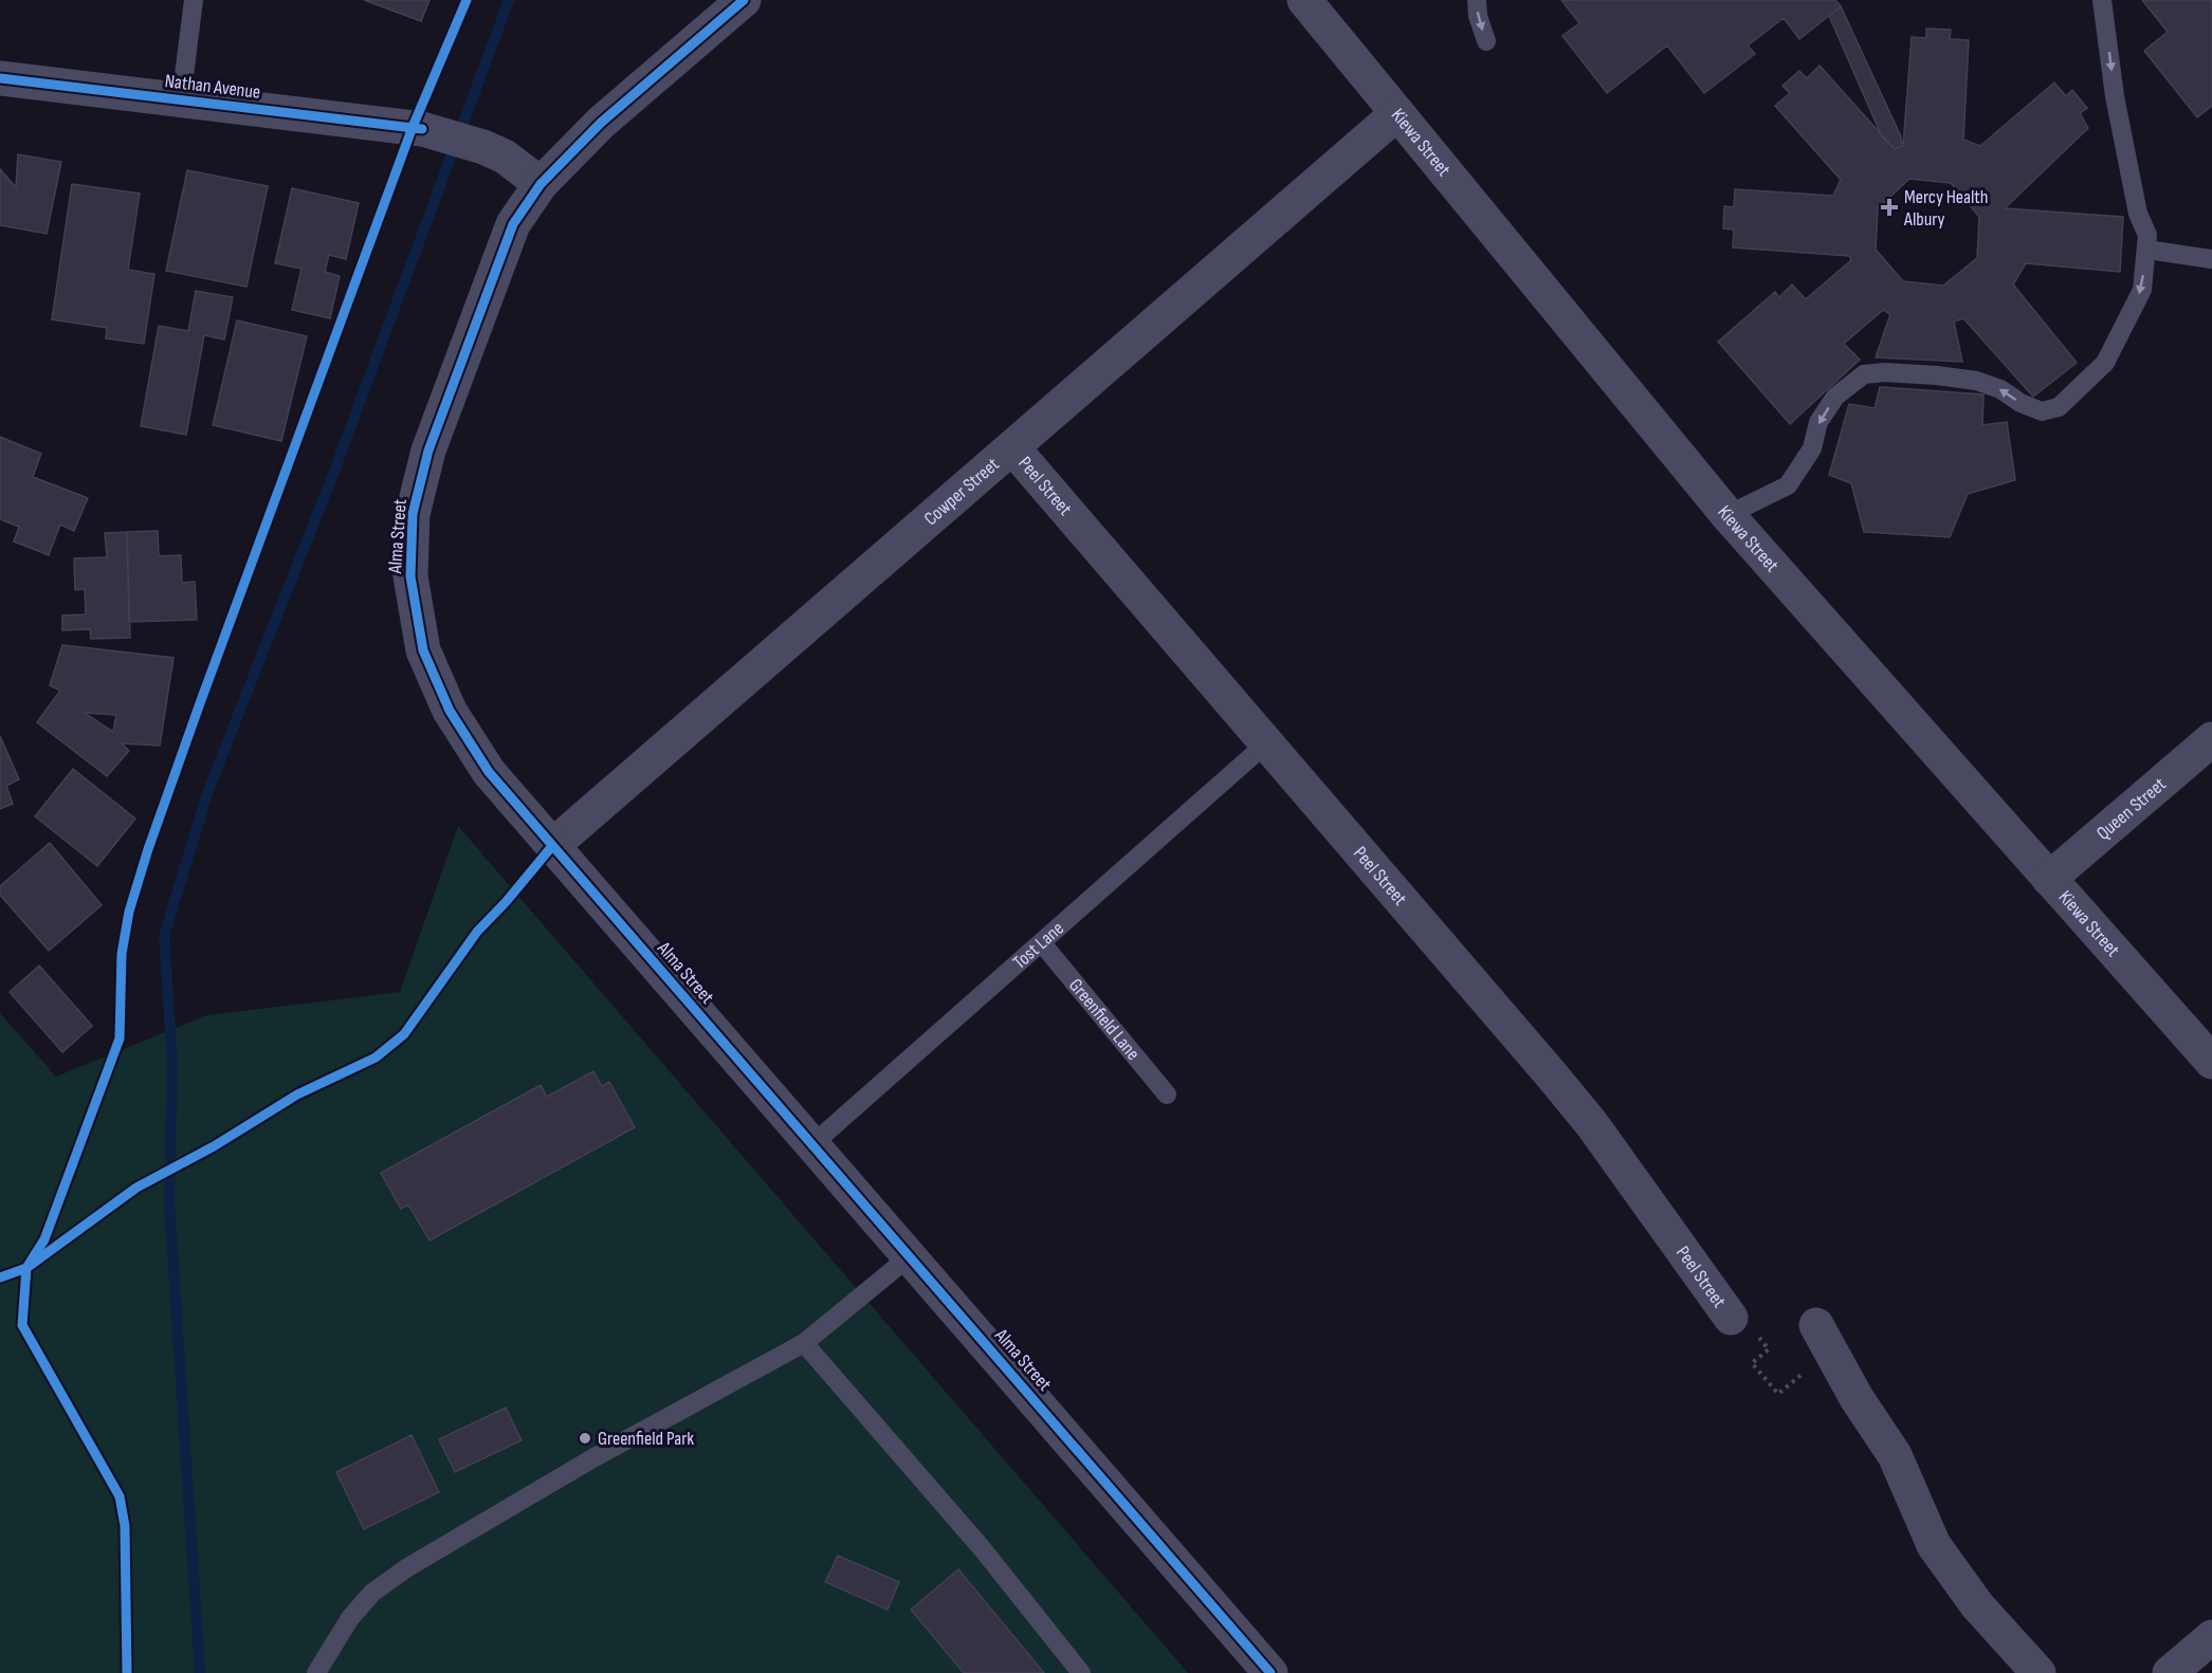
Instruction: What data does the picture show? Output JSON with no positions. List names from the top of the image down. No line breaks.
{"streets":{"street":["Nathan Avenue","Kiewa Street","Peel Street","Cowper Street","Alma Street","Queen Street"],"lane":["Tost Lane","Greenfield Lane"]},"crossings":[["Nathan Avenue","Alma Street"],["Kiewa Street","Cowper Street"],["Kiewa Street","Queen Street"],["Peel Street","Cowper Street"],["Peel Street","Tost Lane"],["Cowper Street","Alma Street"],["Alma Street","Tost Lane"],["Tost Lane","Greenfield Lane"]],"places":{"health":["Mercy Health Albury"],"other":["Greenfield Park"]}}
